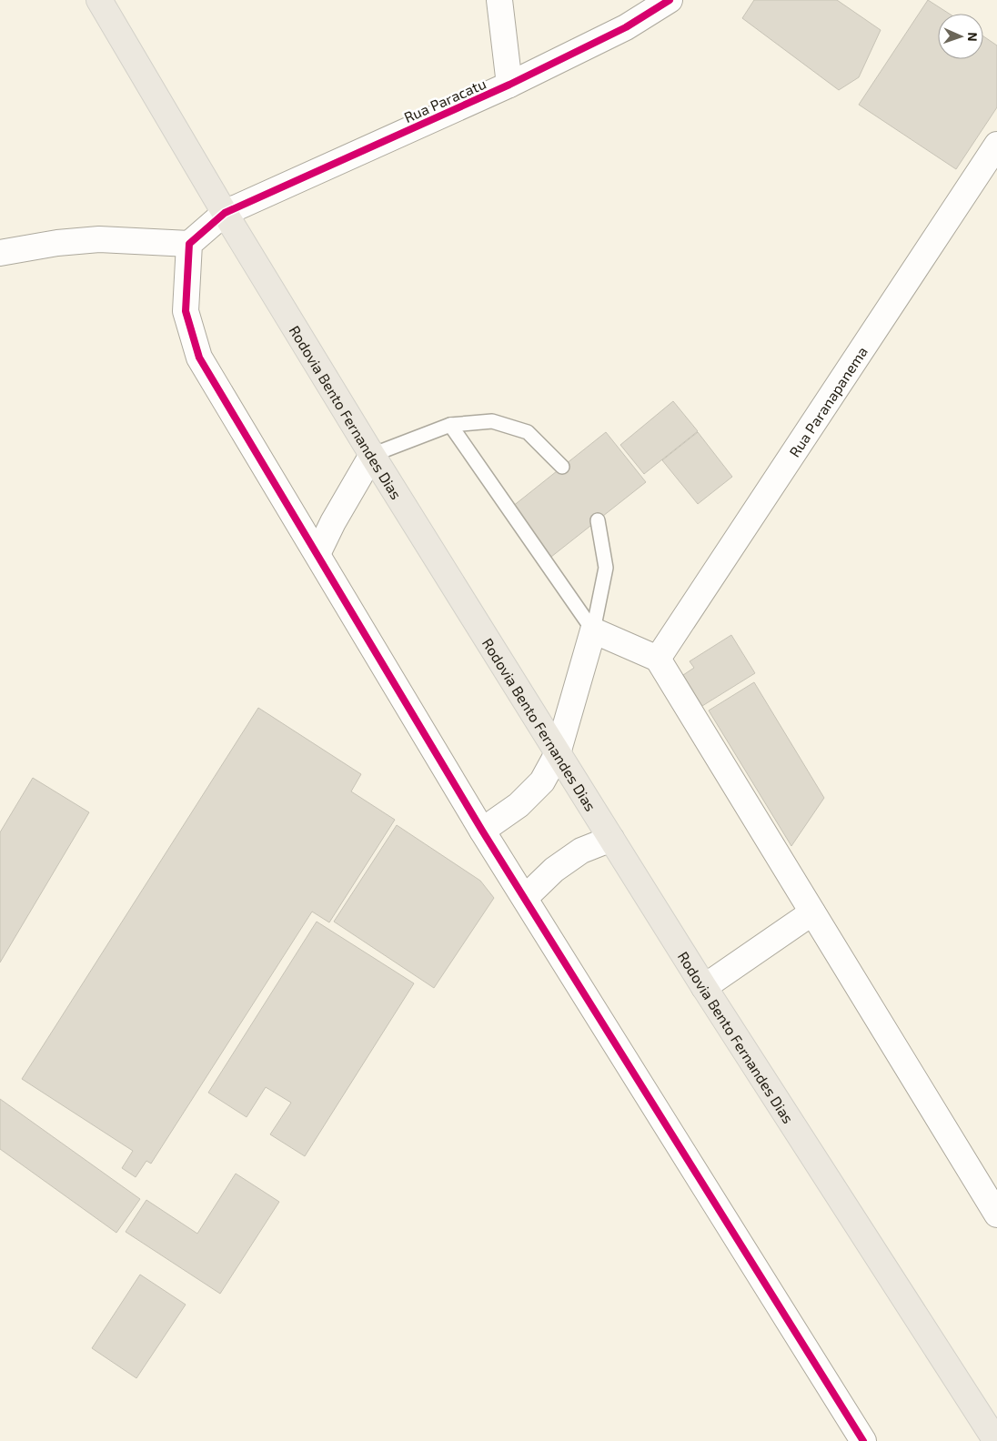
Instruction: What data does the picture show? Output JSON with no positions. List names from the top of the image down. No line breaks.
{"streets":{"highway":["Rodovia Bento Fernandes Dias"],"street":["Rua Paracatu","Rua Paranapanema"]},"crossings":[["Rua Paracatu","Rodovia Bento Fernandes Dias"]],"north":"right"}
